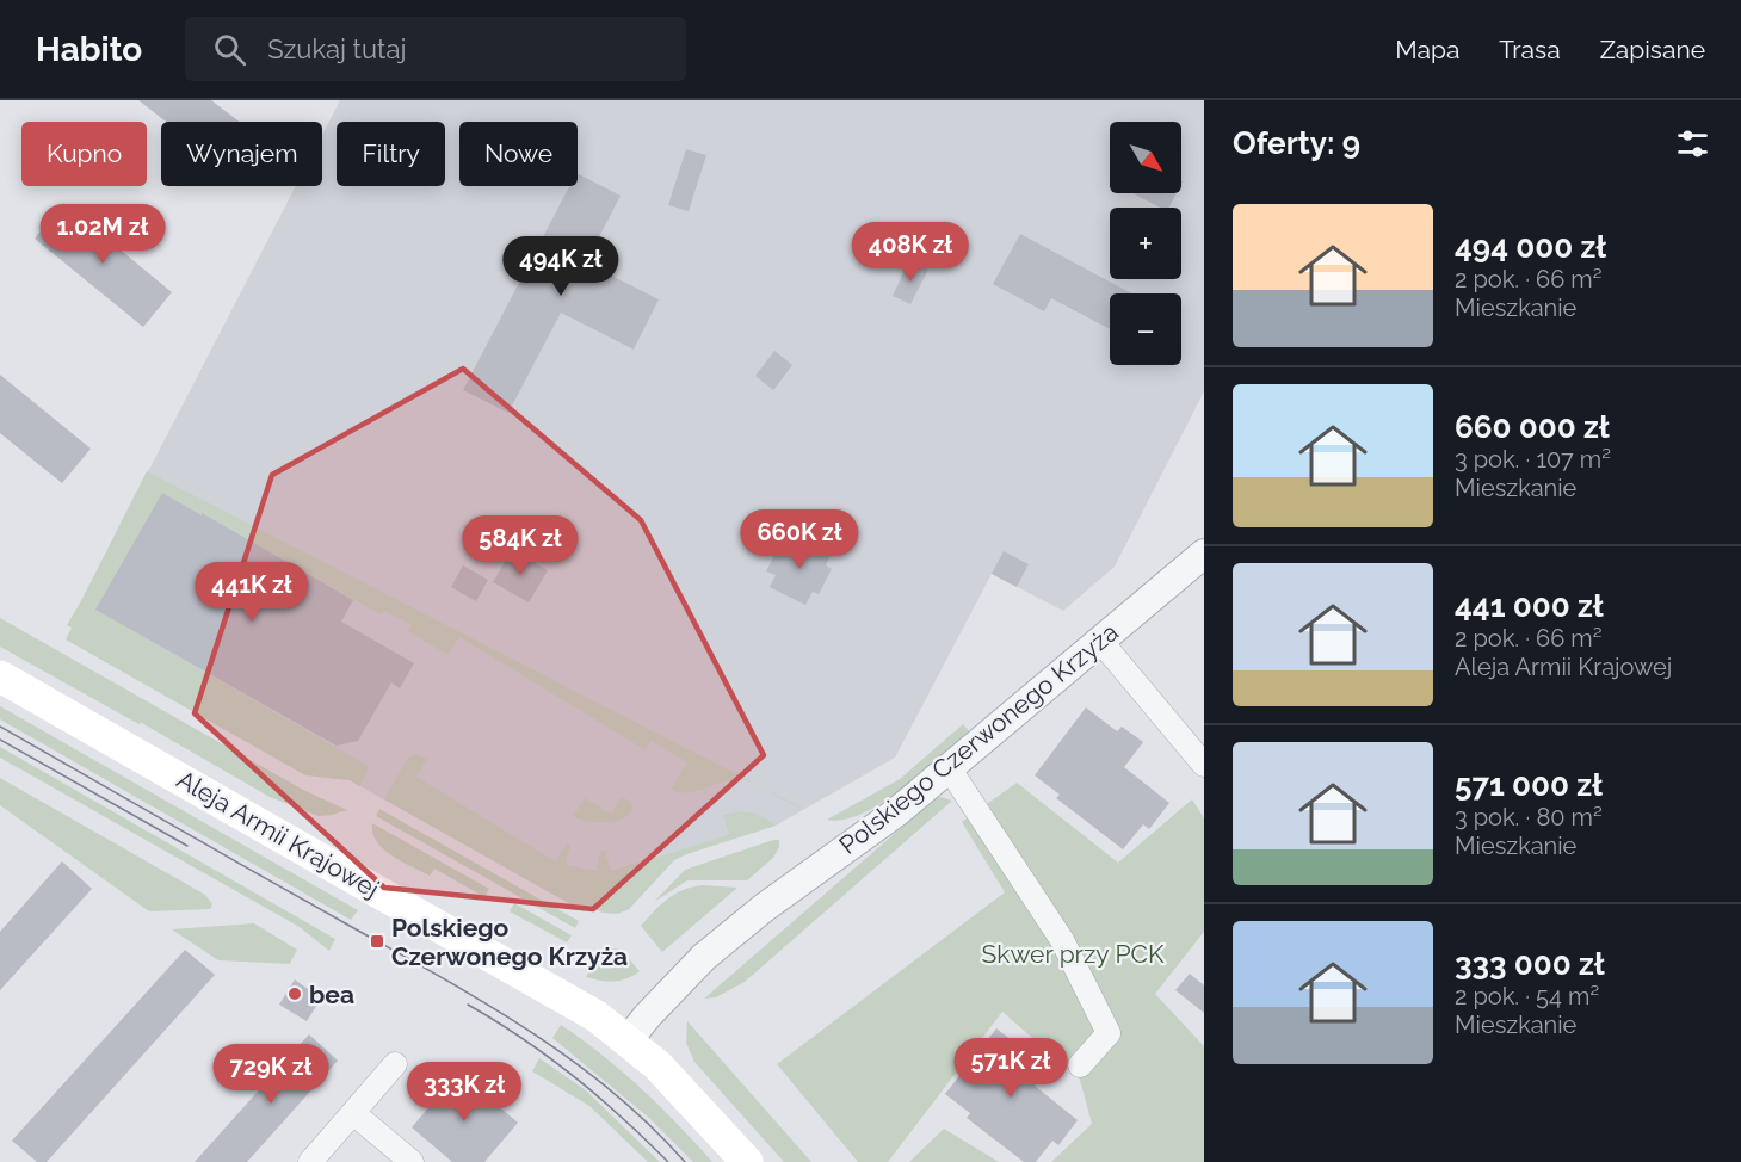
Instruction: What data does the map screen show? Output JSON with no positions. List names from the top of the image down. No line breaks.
{"streets":{"main road":["Aleja Armii Krajowej"],"street":["Polskiego Czerwonego Krzyża"]},"crossings":[["Polskiego Czerwonego Krzyża","Aleja Armii Krajowej"]],"parks":["Skwer przy PCK"],"places":{"transit":["Polskiego Czerwonego Krzyża"],"other":["bea"]},"north":"bottom right","page":{"header":"Habito","search":"Szukaj tutaj","nav":["Mapa","Trasa","Zapisane"],"heading":"Oferty: 9","map_buttons":["+","−"],"chip":["Kupno","Wynajem","Filtry","Nowe"],"list":[{"name":"494 000 zł","note":"2 pok. · 66 m² · Mieszkanie"},{"name":"660 000 zł","note":"3 pok. · 107 m² · Mieszkanie"},{"name":"441 000 zł","note":"2 pok. · 66 m² · Aleja Armii Krajowej"},{"name":"571 000 zł","note":"3 pok. · 80 m² · Mieszkanie"},{"name":"333 000 zł","note":"2 pok. · 54 m² · Mieszkanie"}],"price":["1.02M zł","408K zł","494K zł","660K zł","584K zł","441K zł","571K zł","729K zł","333K zł"]}}
